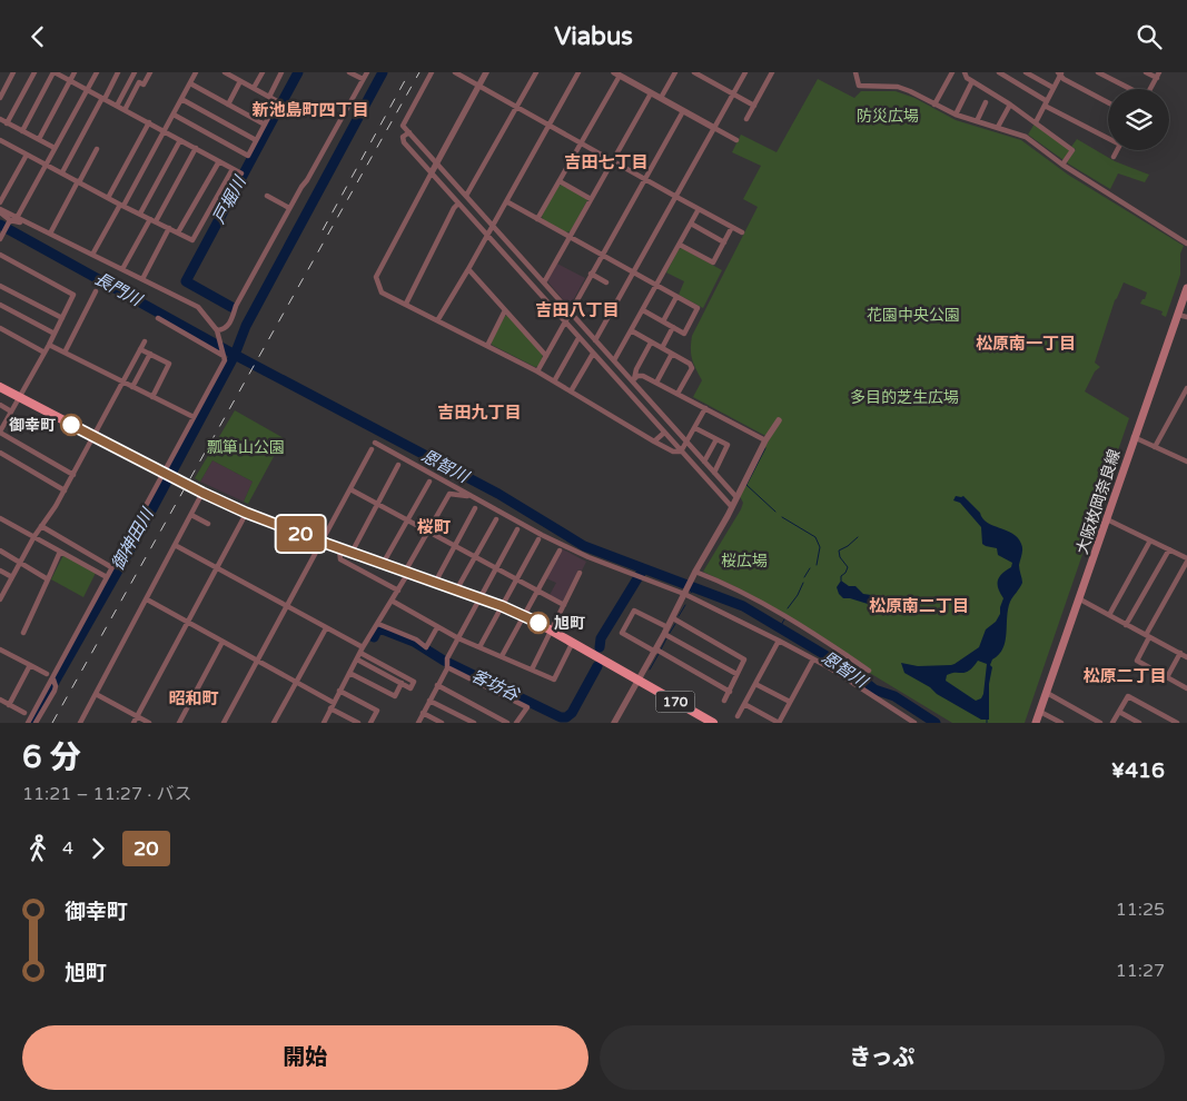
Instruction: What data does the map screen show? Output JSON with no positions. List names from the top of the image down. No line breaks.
{"streets":{"highway":["170"],"main road":["大阪枚岡奈良線"]},"districts":["新池島町四丁目","吉田七丁目","吉田八丁目","松原南一丁目","吉田九丁目","桜町","松原南二丁目","松原二丁目","昭和町"],"water":["戸堀川","長門川","恩智川","御神田川","客坊谷"],"parks":["防災広場","花園中央公園","多目的芝生広場","瓢箪山公園","桜広場"],"places":["御幸町","旭町"],"lines":["bus line 20"],"page":{"header":"Viabus","on_map":"20","heading":["6 分","11:21 – 11:27 · バス","¥416"],"legs":["4","20"],"list":[{"name":"御幸町","value":"11:25"},{"name":"旭町","value":"11:27"}],"buttons":["開始","きっぷ"]}}
